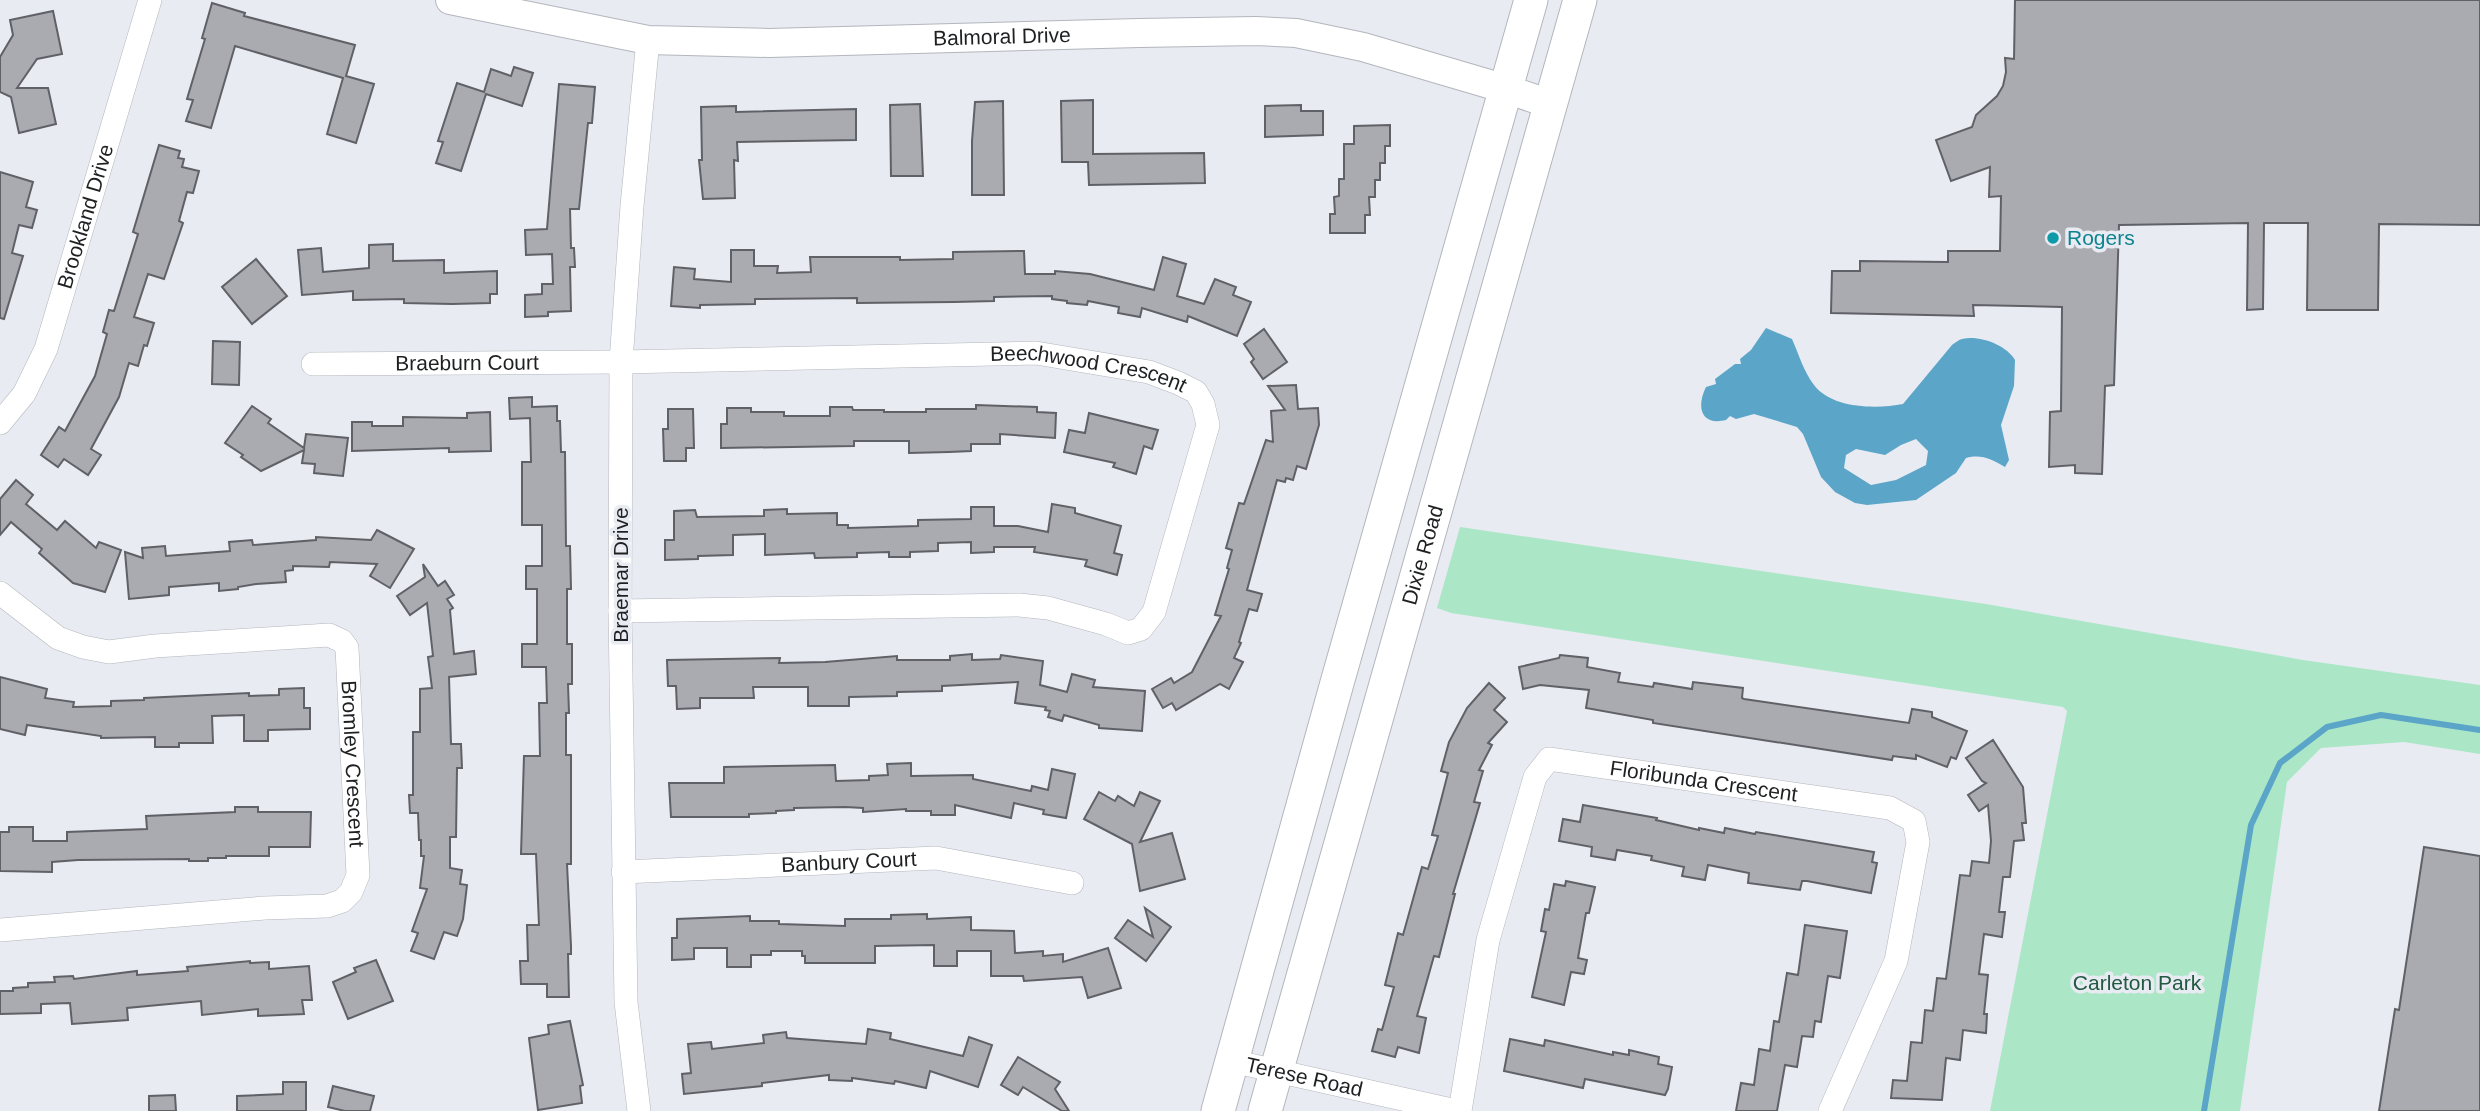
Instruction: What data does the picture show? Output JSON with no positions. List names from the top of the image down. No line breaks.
{"streets":{"main road":["Dixie Road"],"street":["Balmoral Drive","Brookland Drive","Braeburn Court","Beechwood Crescent","Braemar Drive","Bromley Crescent","Floribunda Crescent","Banbury Court","Terese Road"]},"crossings":[["Balmoral Drive","Dixie Road"],["Balmoral Drive","Braemar Drive"],["Braeburn Court","Beechwood Crescent"],["Braeburn Court","Braemar Drive"],["Beechwood Crescent","Braemar Drive"],["Dixie Road","Terese Road"],["Braemar Drive","Banbury Court"],["Floribunda Crescent","Terese Road"]],"parks":["Carleton Park"],"places":["Rogers"]}
